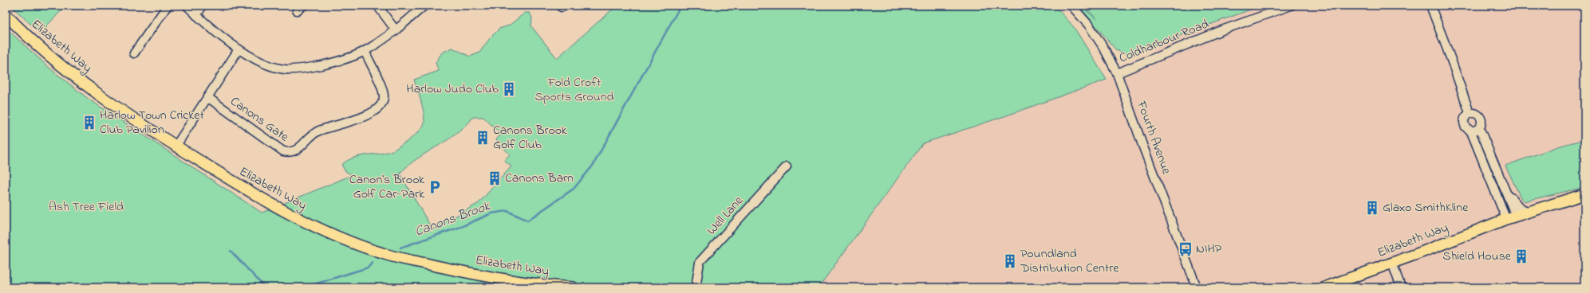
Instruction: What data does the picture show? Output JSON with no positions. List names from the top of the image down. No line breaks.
{"streets":{"main road":["Elizabeth Way"],"street":["Coldharbour Road","Canons Gate","Fourth Avenue","Well Lane"]},"crossings":[["Coldharbour Road","Fourth Avenue"]],"water":["Canons Brook"],"parks":["Fold Croft Sports Ground","Ash Tree Field"],"places":{"building":["Harlow Judo Club","Harlow Town Cricket Club Pavilion","Canons Brook Golf Club","Canons Barn","Glaxo SmithKline","Shield House","Poundland Distribution Centre"],"parking":["Canon's Brook Golf Car-Park"],"bus stop":["NIHP"]}}
